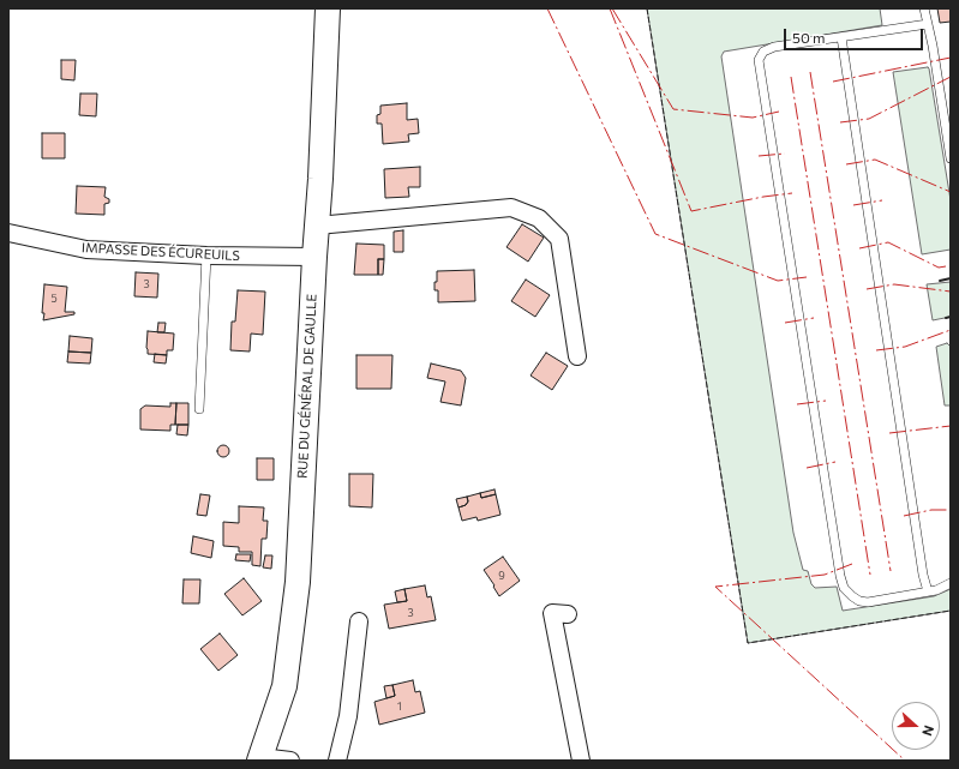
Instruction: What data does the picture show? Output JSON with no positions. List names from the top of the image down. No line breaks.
{"streets":{"main road":["RUE DU GÉNÉRAL DE GAULLE"],"street":["IMPASSE DES ÉCUREUILS"]},"crossings":[["IMPASSE DES ÉCUREUILS","RUE DU GÉNÉRAL DE GAULLE"]],"house_numbers":["3","5","9","3","1"],"scale_bar":"50 m","north":"right"}
